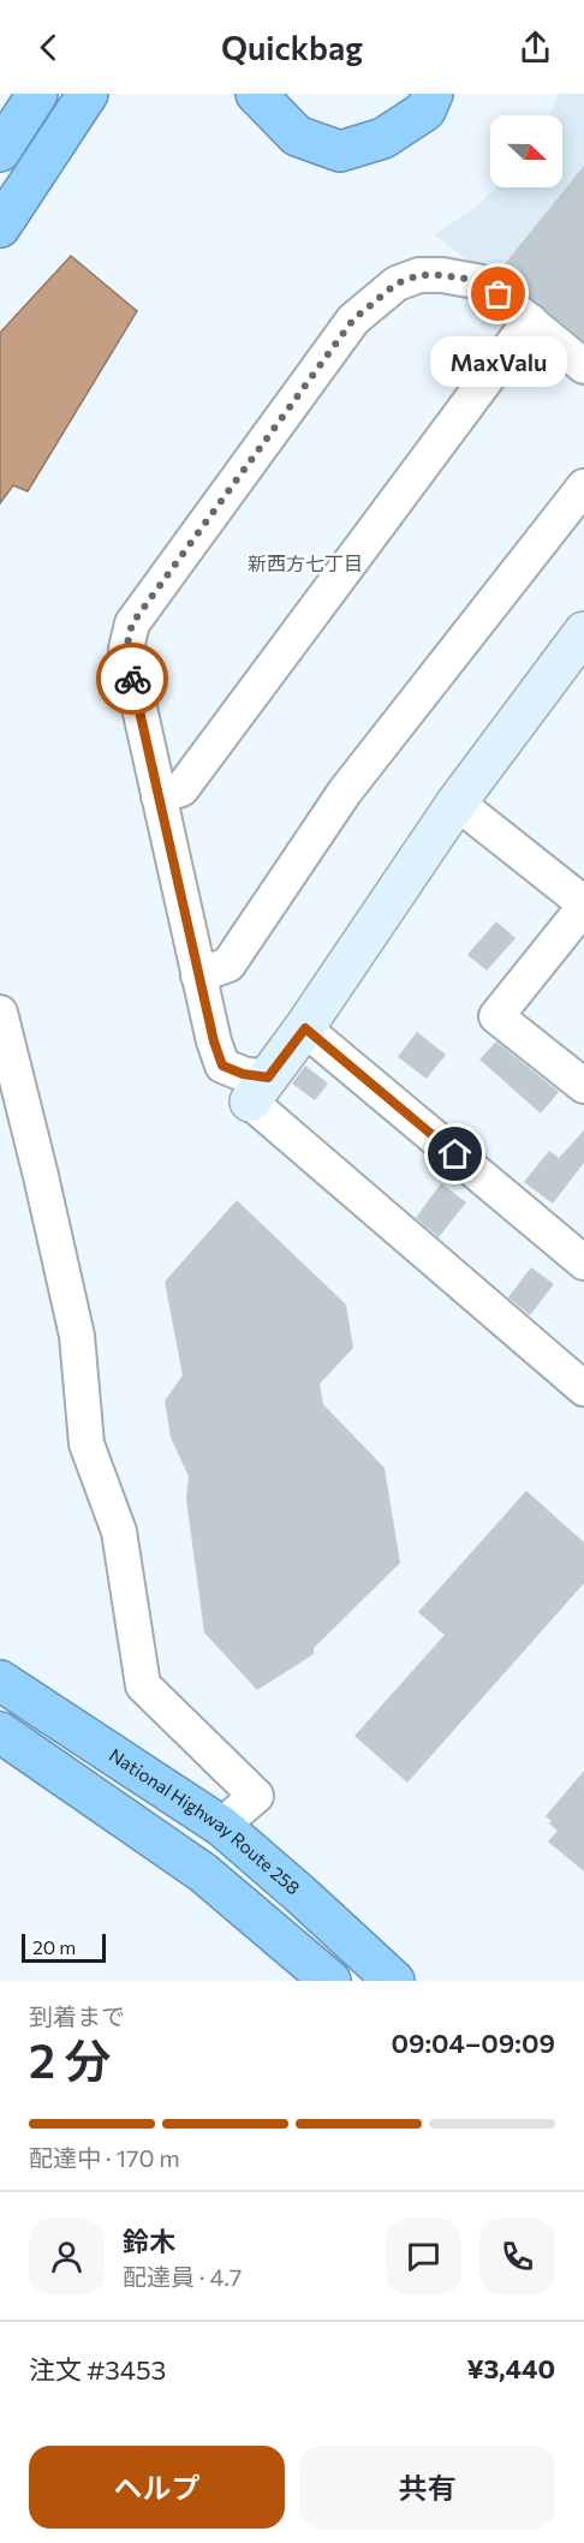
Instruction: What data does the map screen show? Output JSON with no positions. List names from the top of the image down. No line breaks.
{"streets":{"highway":["National Highway Route 258"]},"districts":["新西方七丁目"],"places":["MaxValu"],"scale_bar":"20 m","north":"right","page":{"header":"Quickbag","bubble":"MaxValu","scale":"20 m","heading":["2 分","到着まで","09:04–09:09"],"panel":["鈴木","配達員 · 4.7","注文 #3453","¥3,440"],"bar":"配達中 · 170 m","buttons":["ヘルプ","共有"]}}
